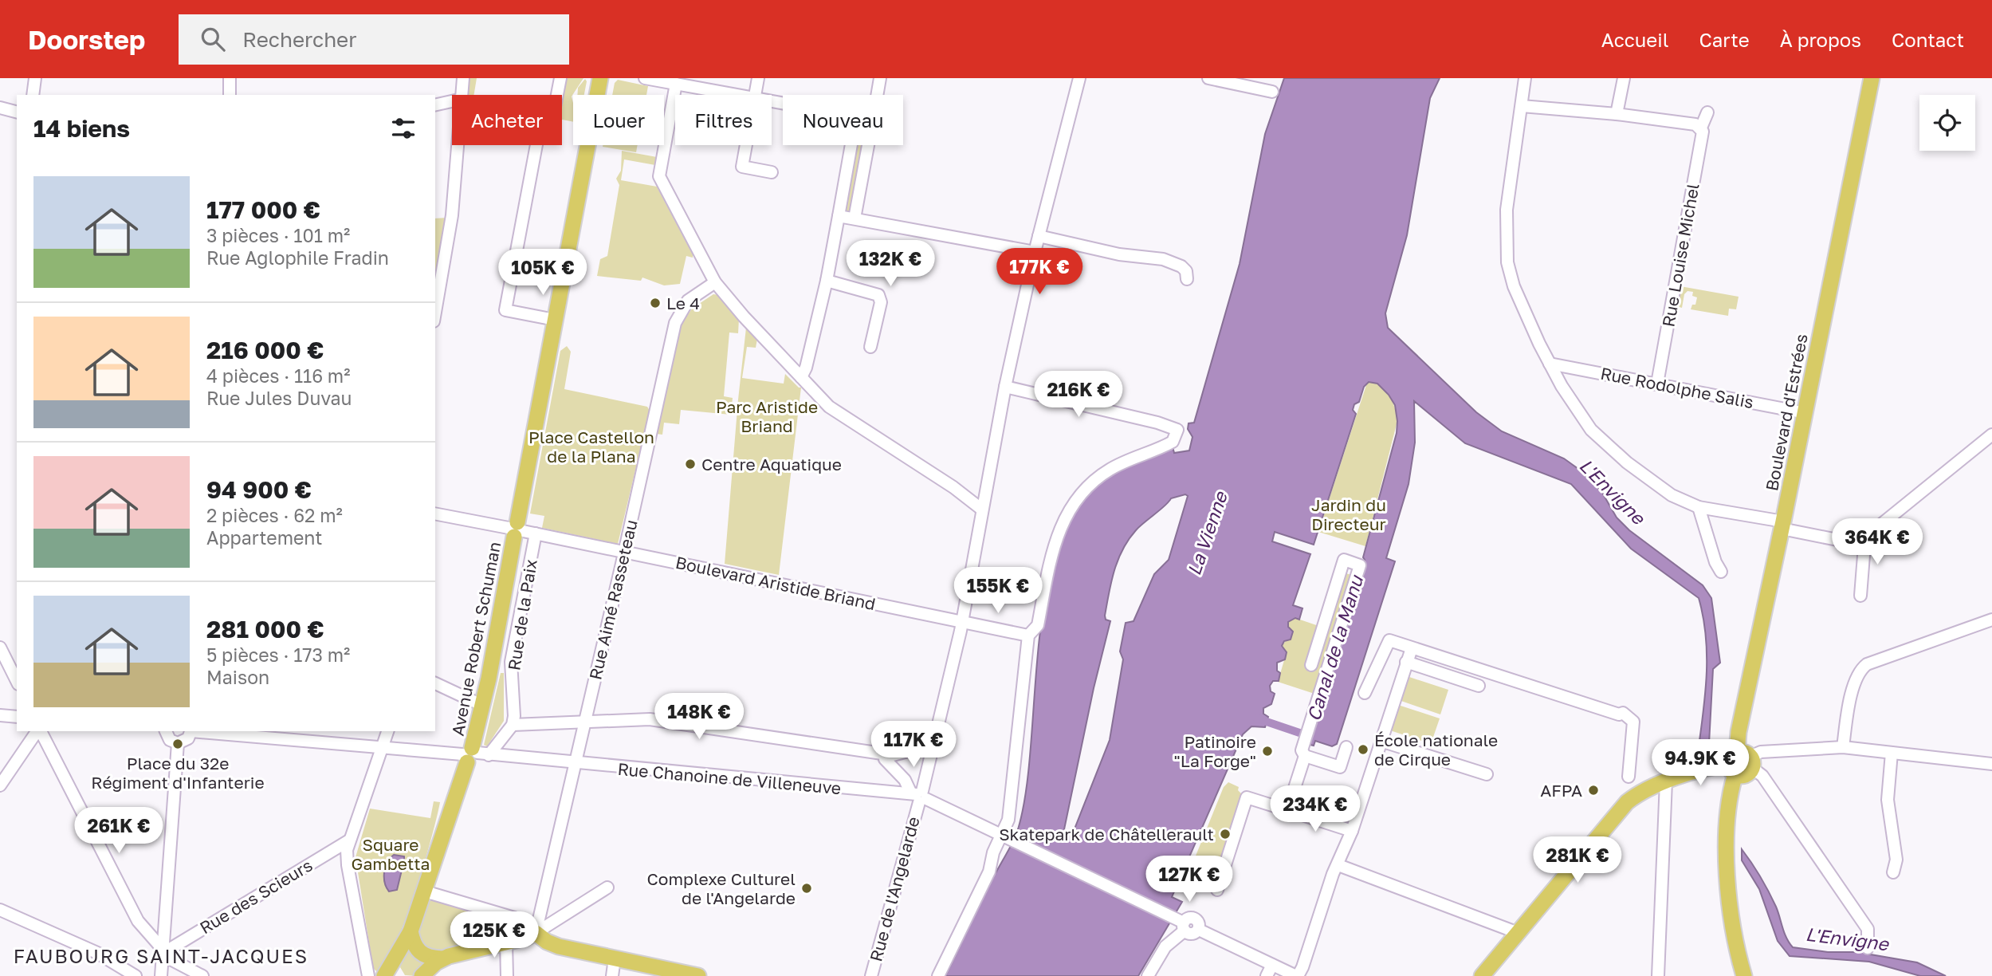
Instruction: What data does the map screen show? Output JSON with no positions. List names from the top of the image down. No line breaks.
{"streets":{"main road":["Boulevard d'Estrées","Avenue Robert Schuman"],"street":["Rue Louise Michel","Rue Rodolphe Salis","Boulevard Aristide Briand","Rue Aimé Rasseteau","Rue de la Paix","Rue Chanoine de Villeneuve","Rue de l'Angelarde","Rue des Scieurs"]},"crossings":[["Rue Louise Michel","Rue Rodolphe Salis"],["Rue Rodolphe Salis","Boulevard d'Estrées"],["Boulevard Aristide Briand","Rue Aimé Rasseteau"],["Boulevard Aristide Briand","Rue de la Paix"],["Boulevard Aristide Briand","Avenue Robert Schuman"],["Boulevard Aristide Briand","Rue de l'Angelarde"],["Rue Aimé Rasseteau","Rue Chanoine de Villeneuve"],["Rue de la Paix","Avenue Robert Schuman"],["Avenue Robert Schuman","Rue Chanoine de Villeneuve"],["Rue Chanoine de Villeneuve","Rue de l'Angelarde"]],"districts":["FAUBOURG SAINT-JACQUES"],"water":["L'Envigne","La Vienne","Canal de la Manu"],"parks":["Parc Aristide Briand","Place Castellon de la Plana","Jardin du Directeur","Square Gambetta"],"places":["Le 4","Centre Aquatique","Place du 32e Régiment d'Infanterie","École nationale de Cirque","Patinoire \"La Forge\"","AFPA","Skatepark de Châtellerault","Complexe Culturel de l'Angelarde"],"page":{"header":"Doorstep","search":"Rechercher","nav":["Accueil","Carte","À propos","Contact"],"chip":["Acheter","Louer","Filtres","Nouveau"],"heading":"14 biens","list":[{"name":"177 000 €","note":"3 pièces · 101 m² · Rue Aglophile Fradin"},{"name":"216 000 €","note":"4 pièces · 116 m² · Rue Jules Duvau"},{"name":"94 900 €","note":"2 pièces · 62 m² · Appartement"},{"name":"281 000 €","note":"5 pièces · 173 m² · Maison"}],"price":["132K €","177K €","105K €","216K €","364K €","155K €","148K €","117K €","94.9K €","234K €","261K €","281K €","127K €","125K €"]}}
